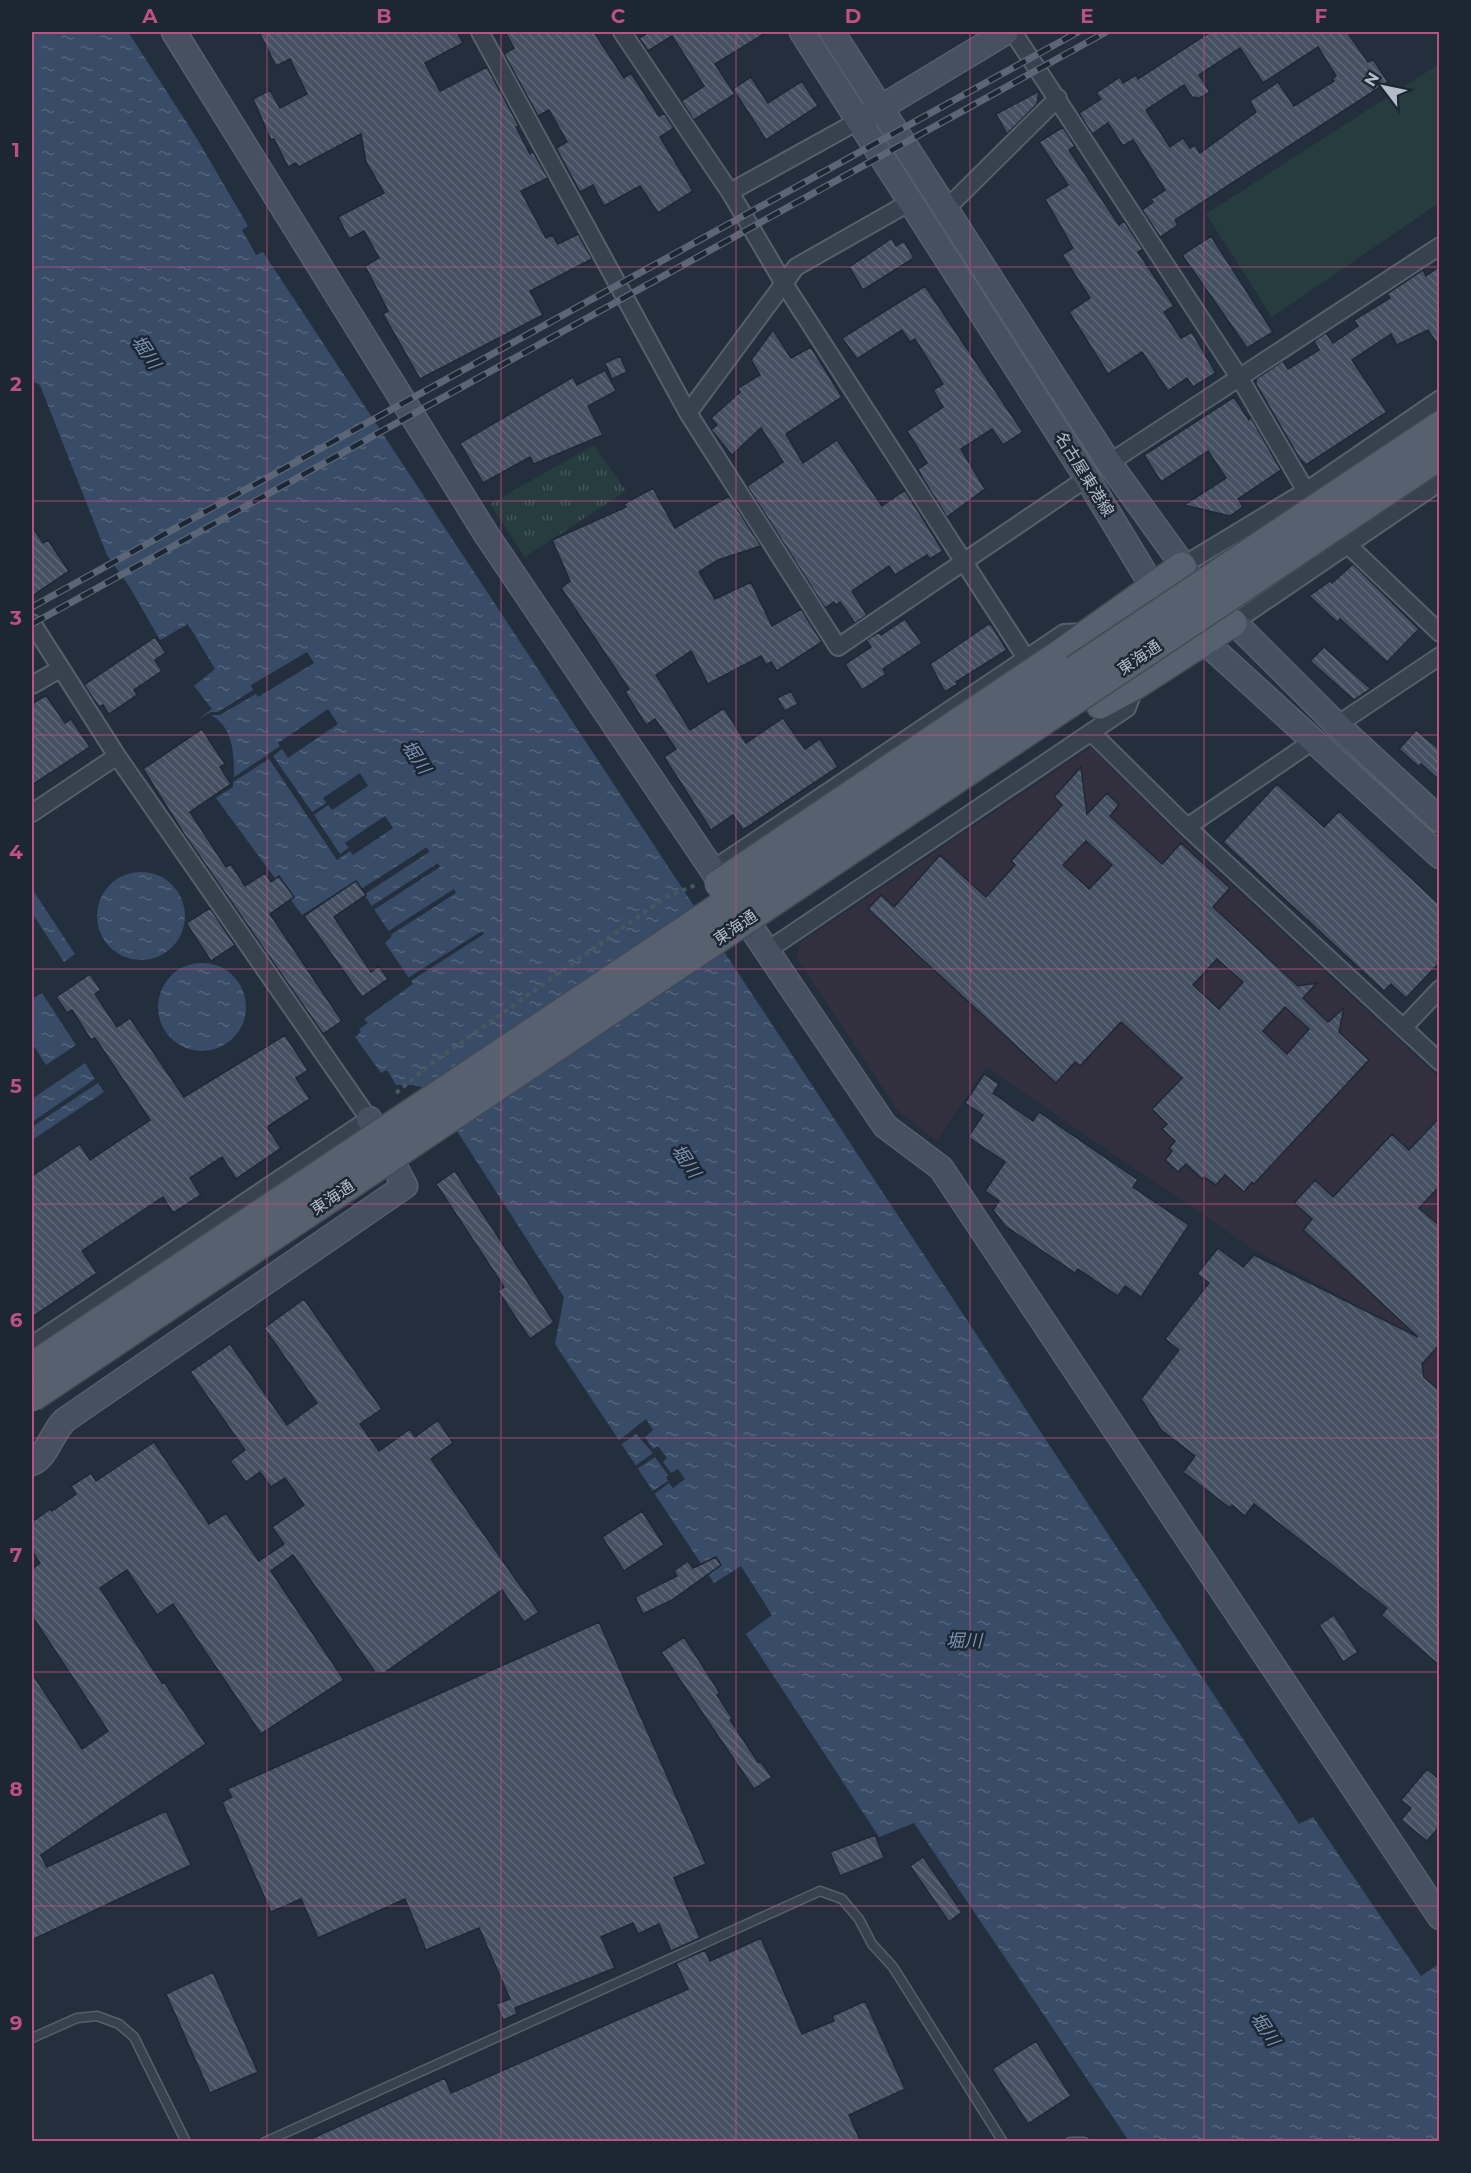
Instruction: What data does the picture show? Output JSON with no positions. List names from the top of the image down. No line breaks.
{"streets":{"main road":["東海通"],"street":["名古屋東港線"]},"water":["堀川"],"north":"top left","grid":{"columns":["A","B","C","D","E","F"],"rows":["1","2","3","4","5","6","7","8","9"]}}
